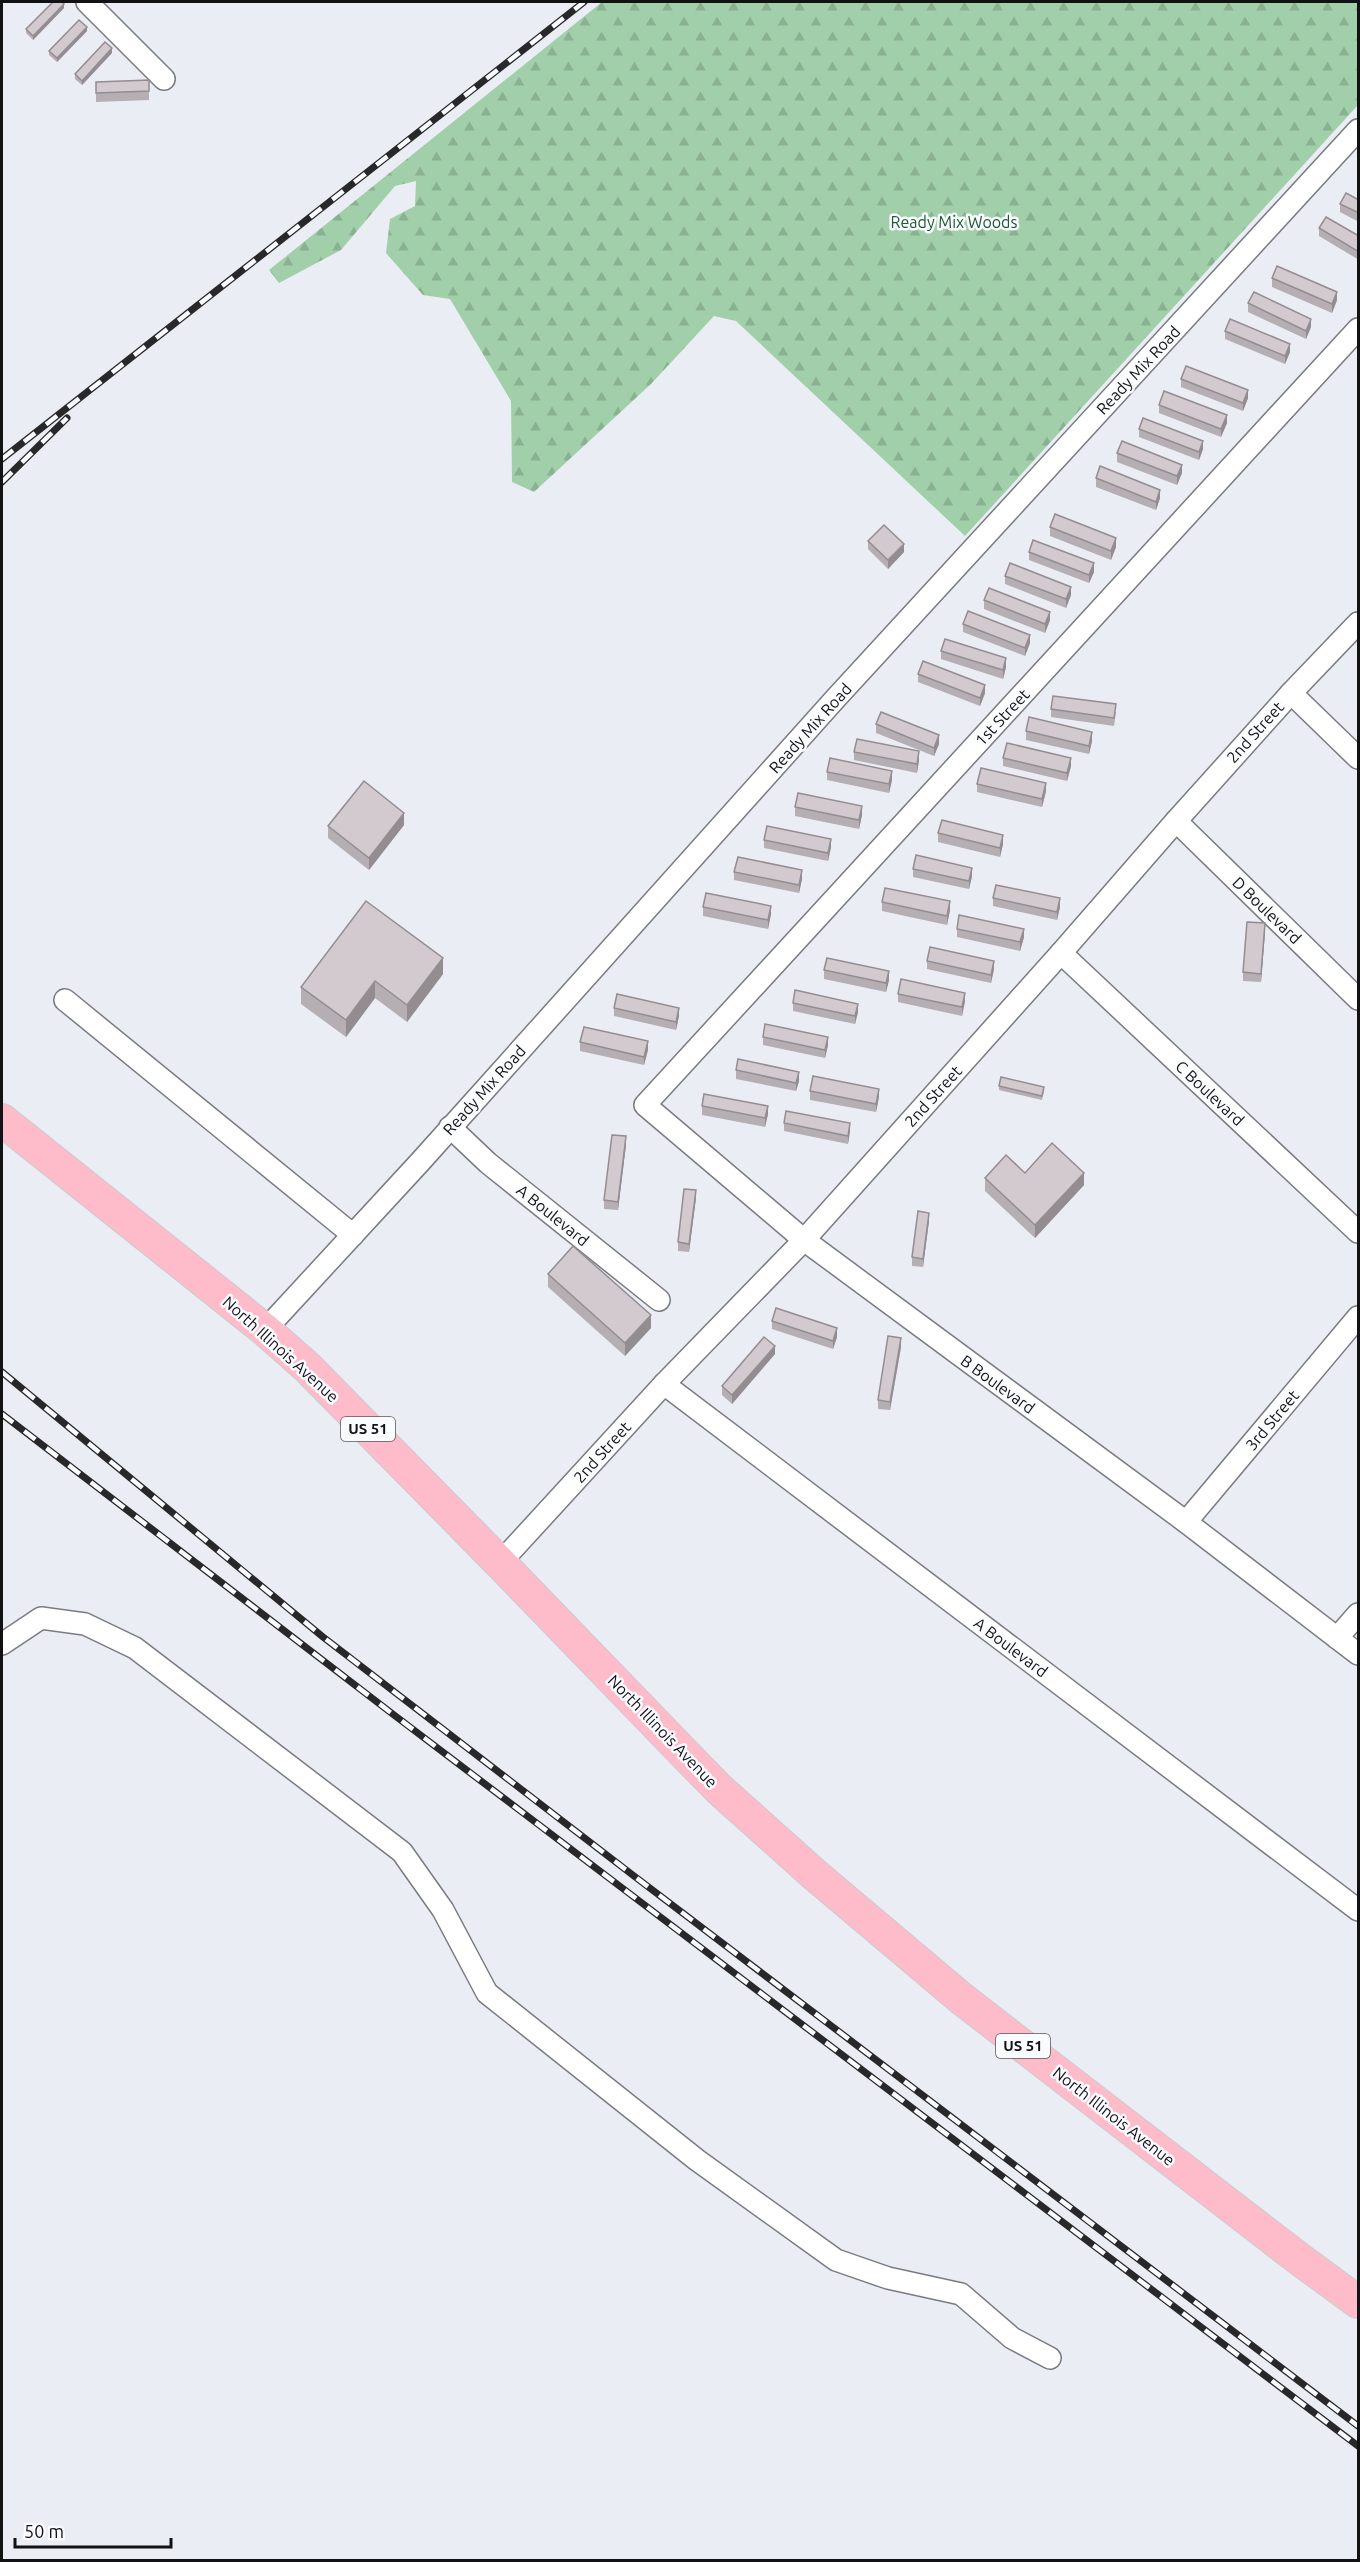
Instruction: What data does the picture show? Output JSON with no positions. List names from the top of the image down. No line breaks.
{"streets":{"main road":["North Illinois Avenue","US 51"],"street":["Ready Mix Road","1st Street","2nd Street","D Boulevard","C Boulevard","A Boulevard","B Boulevard","3rd Street"]},"crossings":[["Ready Mix Road","A Boulevard"],["Ready Mix Road","North Illinois Avenue"],["1st Street","B Boulevard"],["2nd Street","D Boulevard"],["2nd Street","C Boulevard"],["2nd Street","A Boulevard"],["2nd Street","North Illinois Avenue"],["2nd Street","B Boulevard"],["B Boulevard","3rd Street"]],"parks":["Ready Mix Woods"],"scale_bar":"50 m"}
